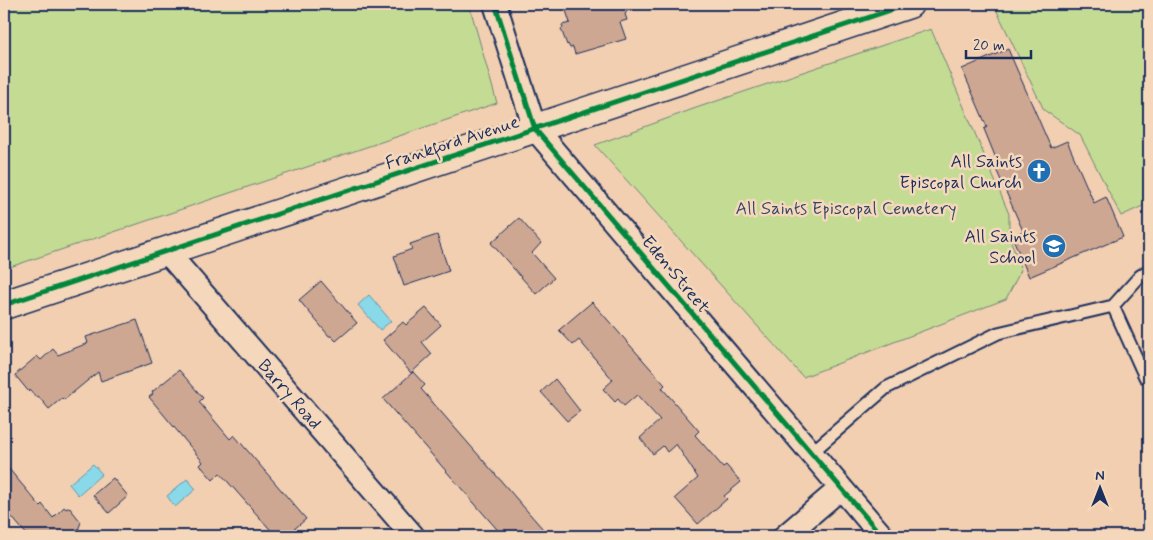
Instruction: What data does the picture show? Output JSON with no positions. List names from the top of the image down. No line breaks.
{"streets":{"main road":["Frankford Avenue"],"street":["Eden Street","Barry Road"]},"crossings":[["Frankford Avenue","Eden Street"],["Frankford Avenue","Barry Road"]],"parks":["All Saints Episcopal Cemetery"],"places":{"church":["All Saints Episcopal Church"],"school or university":["All Saints School"]},"scale_bar":"20 m","north":"top"}
